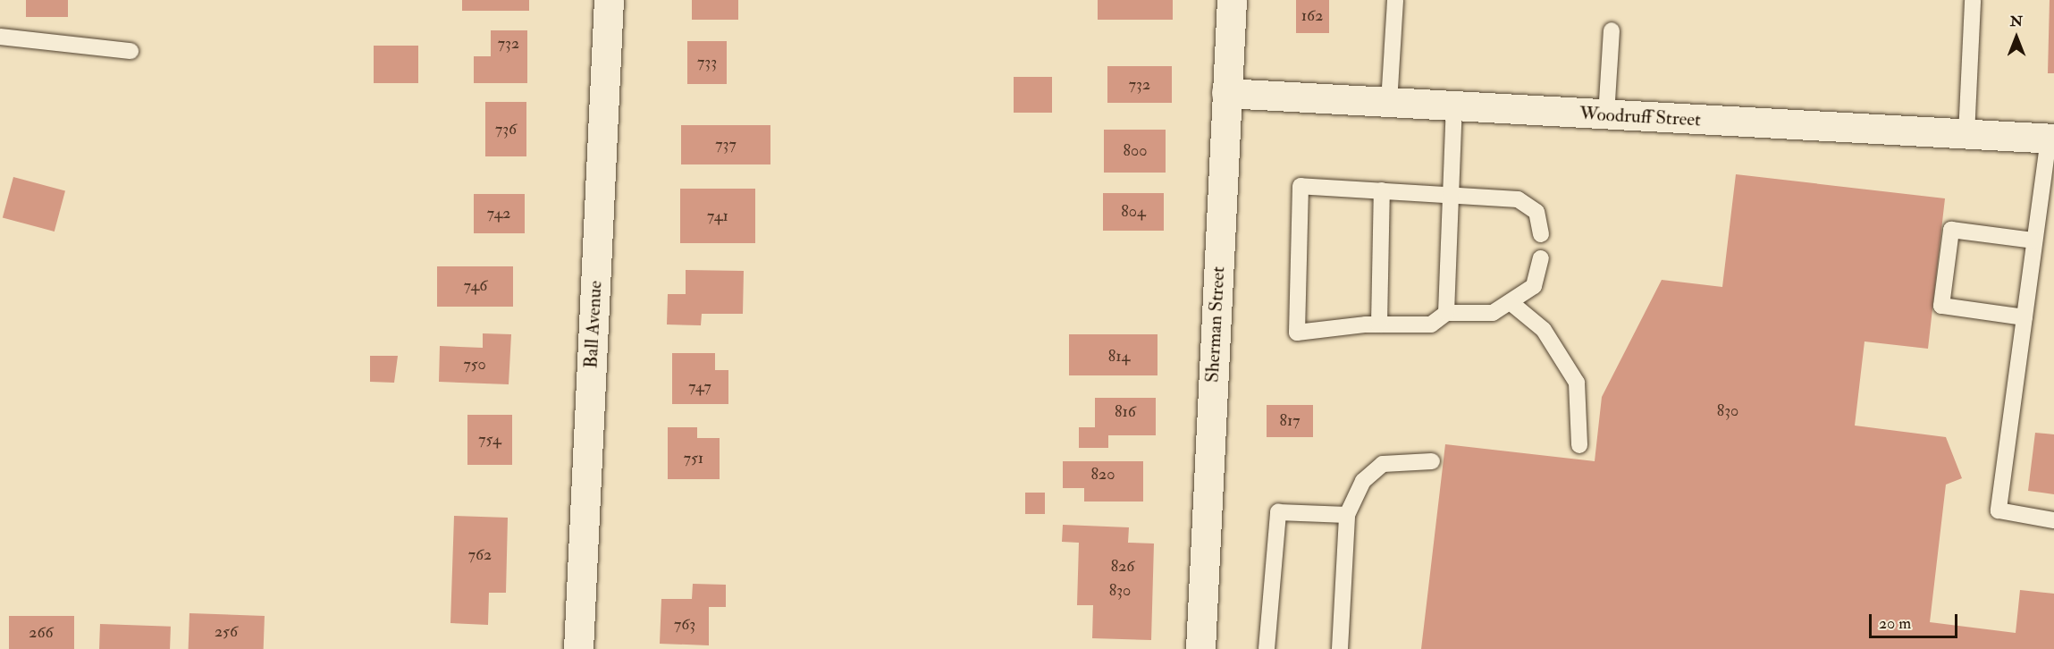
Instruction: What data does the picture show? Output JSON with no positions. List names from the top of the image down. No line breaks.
{"streets":{"street":["Woodruff Street","Ball Avenue","Sherman Street"]},"crossings":[["Woodruff Street","Sherman Street"]],"house_numbers":["162","732","733","732","736","737","800","804","742","741","746","814","750","747","830","816","817","754","751","820","762","826","830","763","256","266"],"scale_bar":"20 m","north":"top"}
